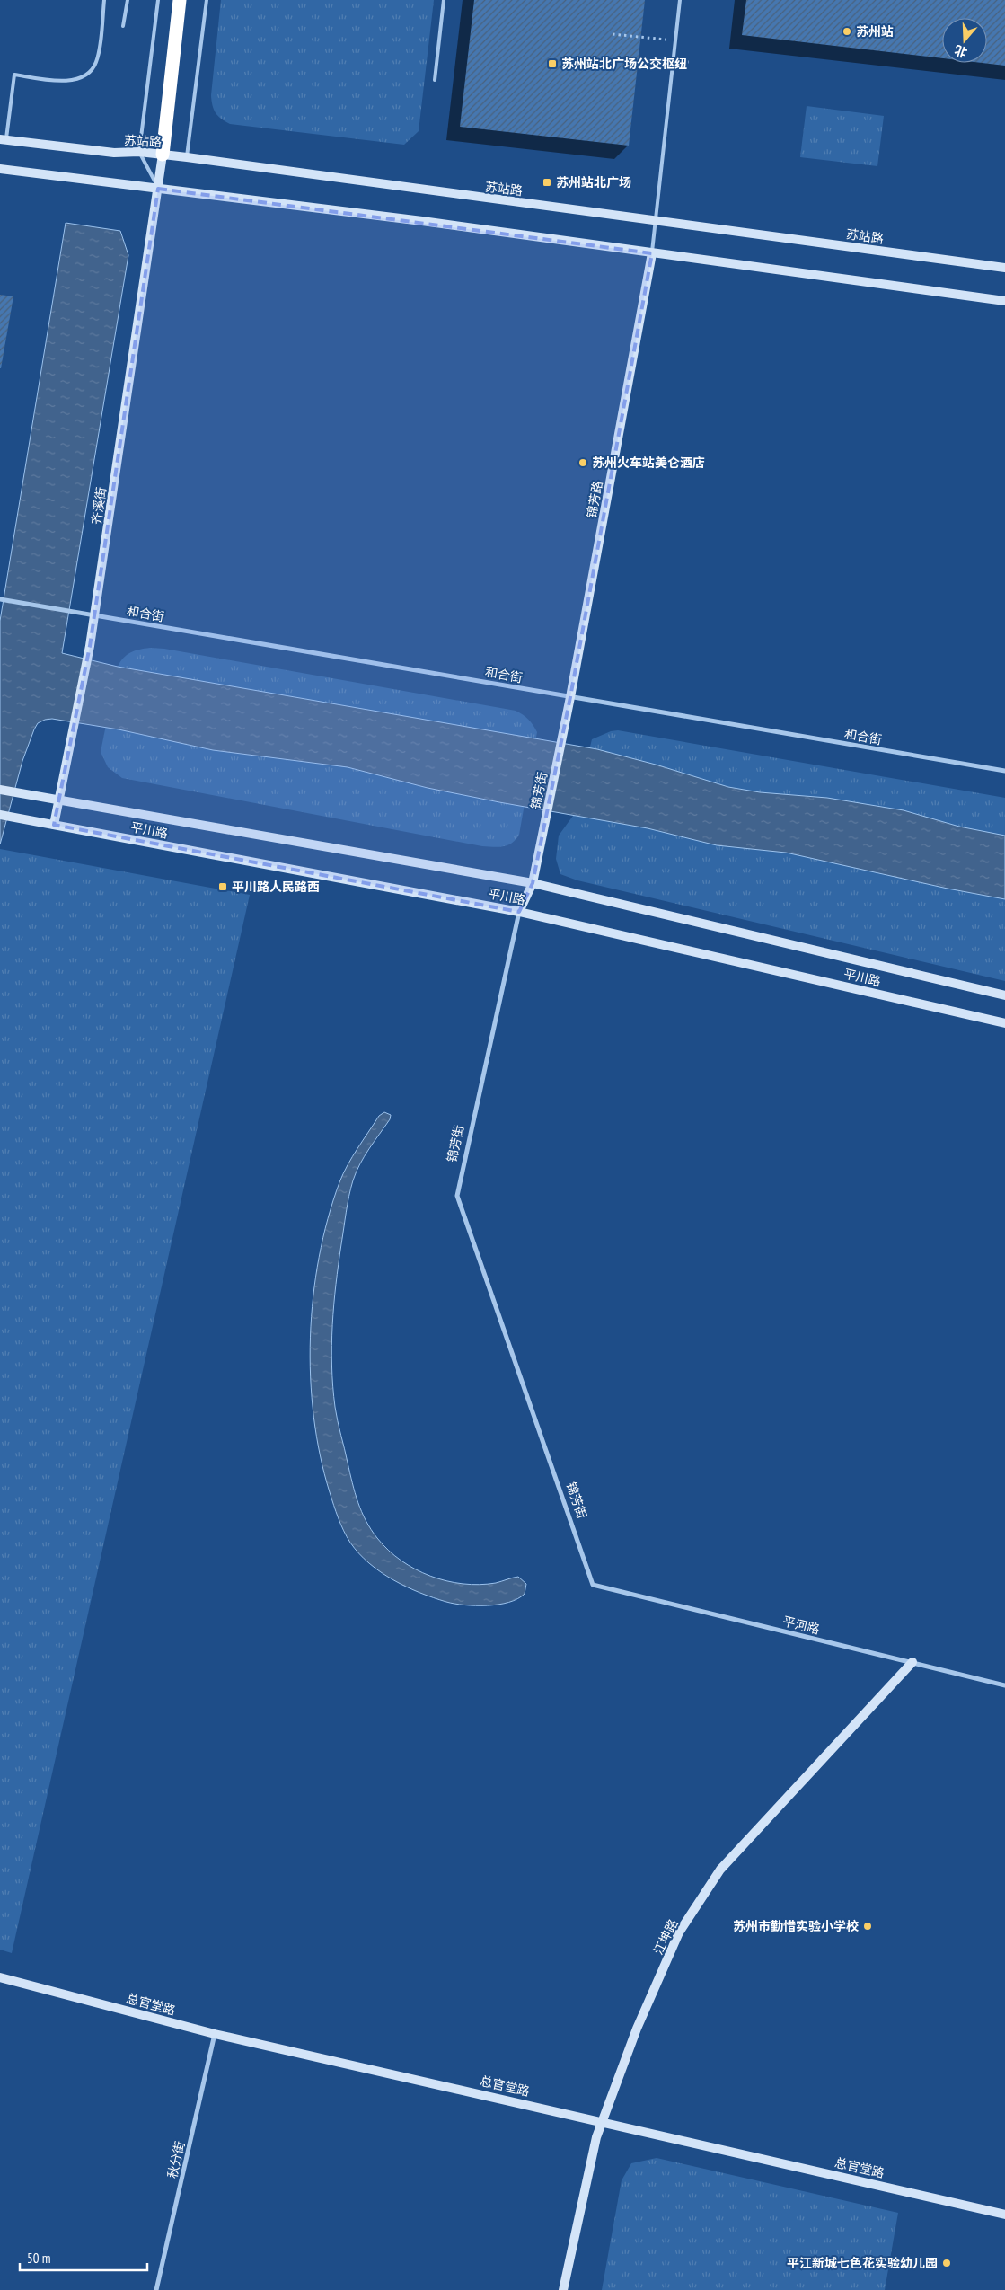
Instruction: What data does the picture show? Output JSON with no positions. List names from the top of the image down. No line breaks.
{"streets":{"street":["苏站路","锦芳路","齐溪街","和合街","锦芳街","平川路","平河路","江坤路","总官堂路","秋分街"]},"crossings":[["苏站路","齐溪街"],["锦芳路","和合街"],["锦芳路","锦芳街"],["齐溪街","和合街"],["齐溪街","平川路"],["和合街","锦芳街"],["锦芳街","平川路"],["锦芳街","平河路"],["平河路","江坤路"],["江坤路","总官堂路"],["总官堂路","秋分街"]],"places":{"other":["苏州站","苏州火车站美仑酒店","苏州市勤惜实验小学校","平江新城七色花实验幼儿园"],"transit":["苏州站北广场公交枢纽","苏州站北广场","平川路人民路西"]},"scale_bar":"50 m","north":"bottom"}
